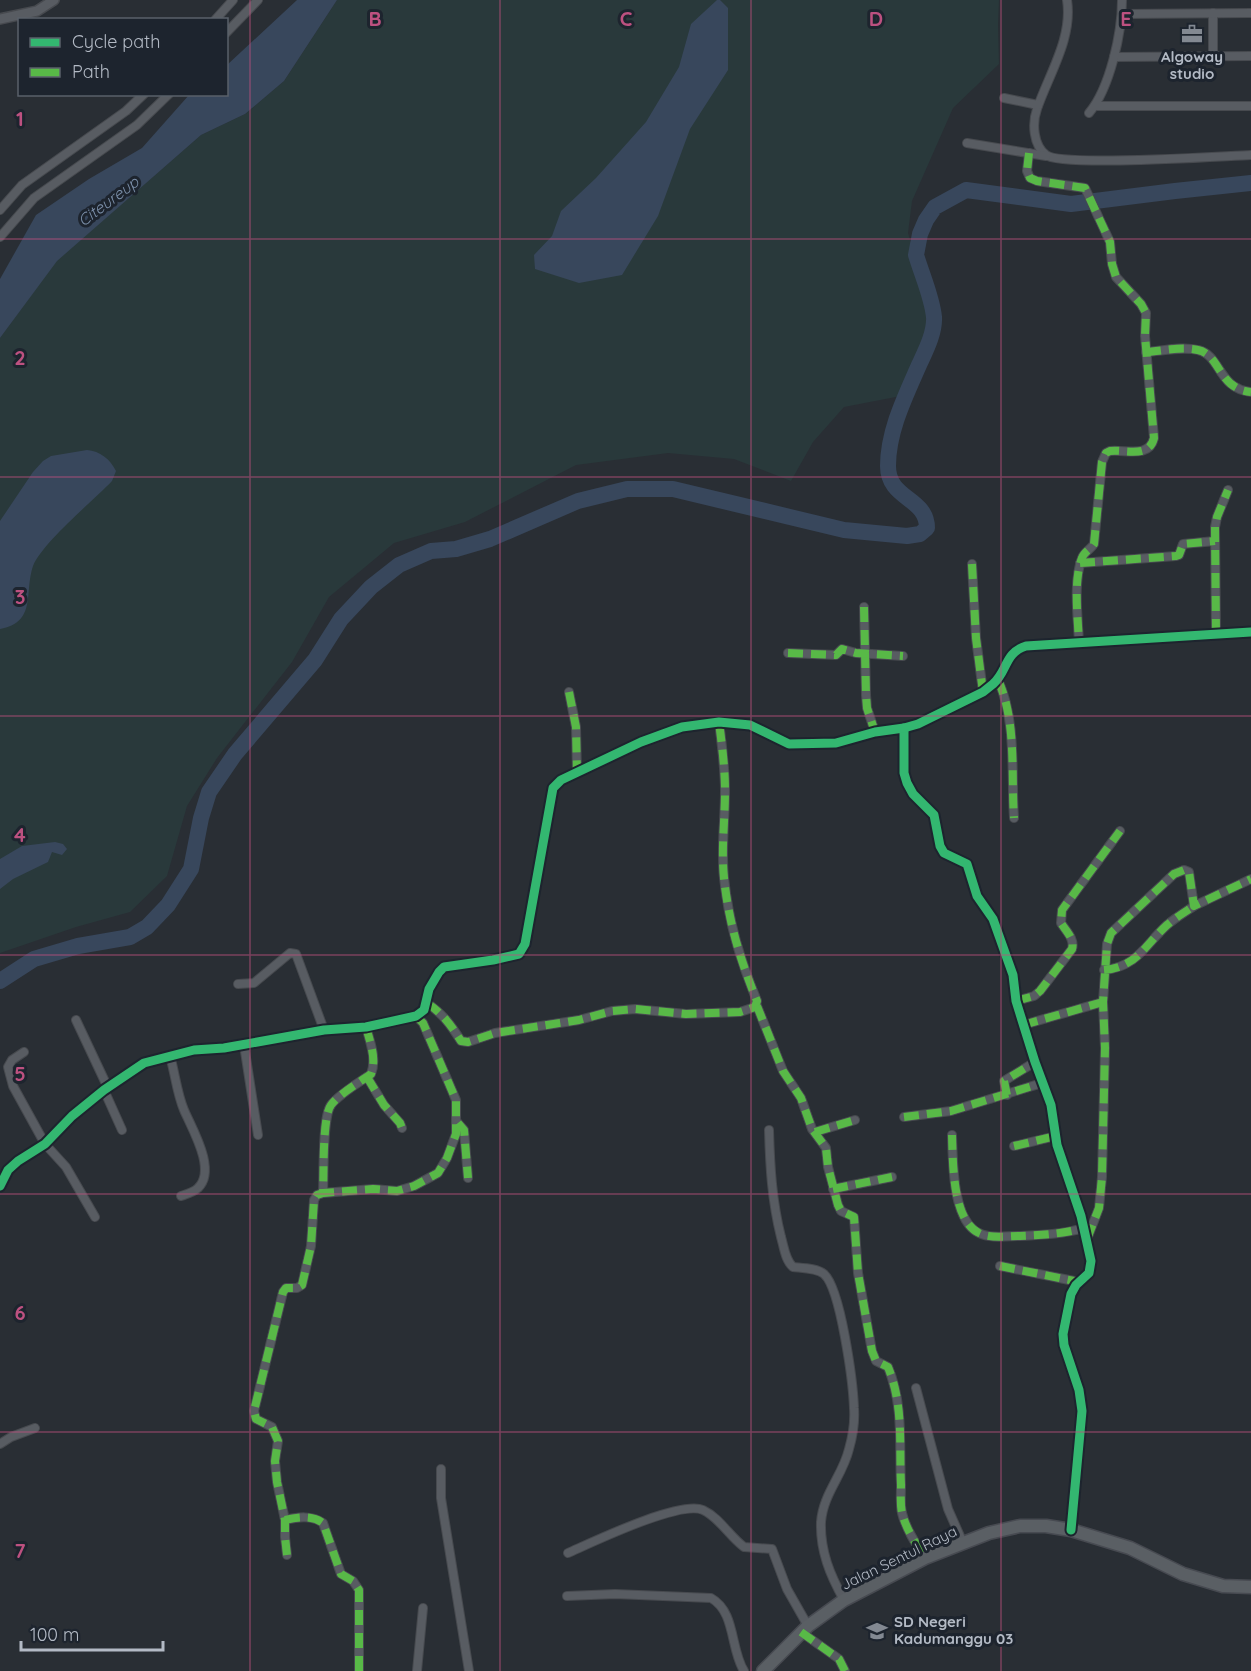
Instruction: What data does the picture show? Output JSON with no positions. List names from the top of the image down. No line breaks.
{"streets":{"main road":["Jalan Sentul Raya"]},"water":["Citeureup"],"places":{"office":["Algoway studio"],"school or university":["SD Negeri Kadumanggu 03"]},"legend":["Cycle path","Path"],"scale_bar":"100 m","grid":{"columns":["B","C","D","E"],"rows":["1","2","3","4","5","6","7"]}}
